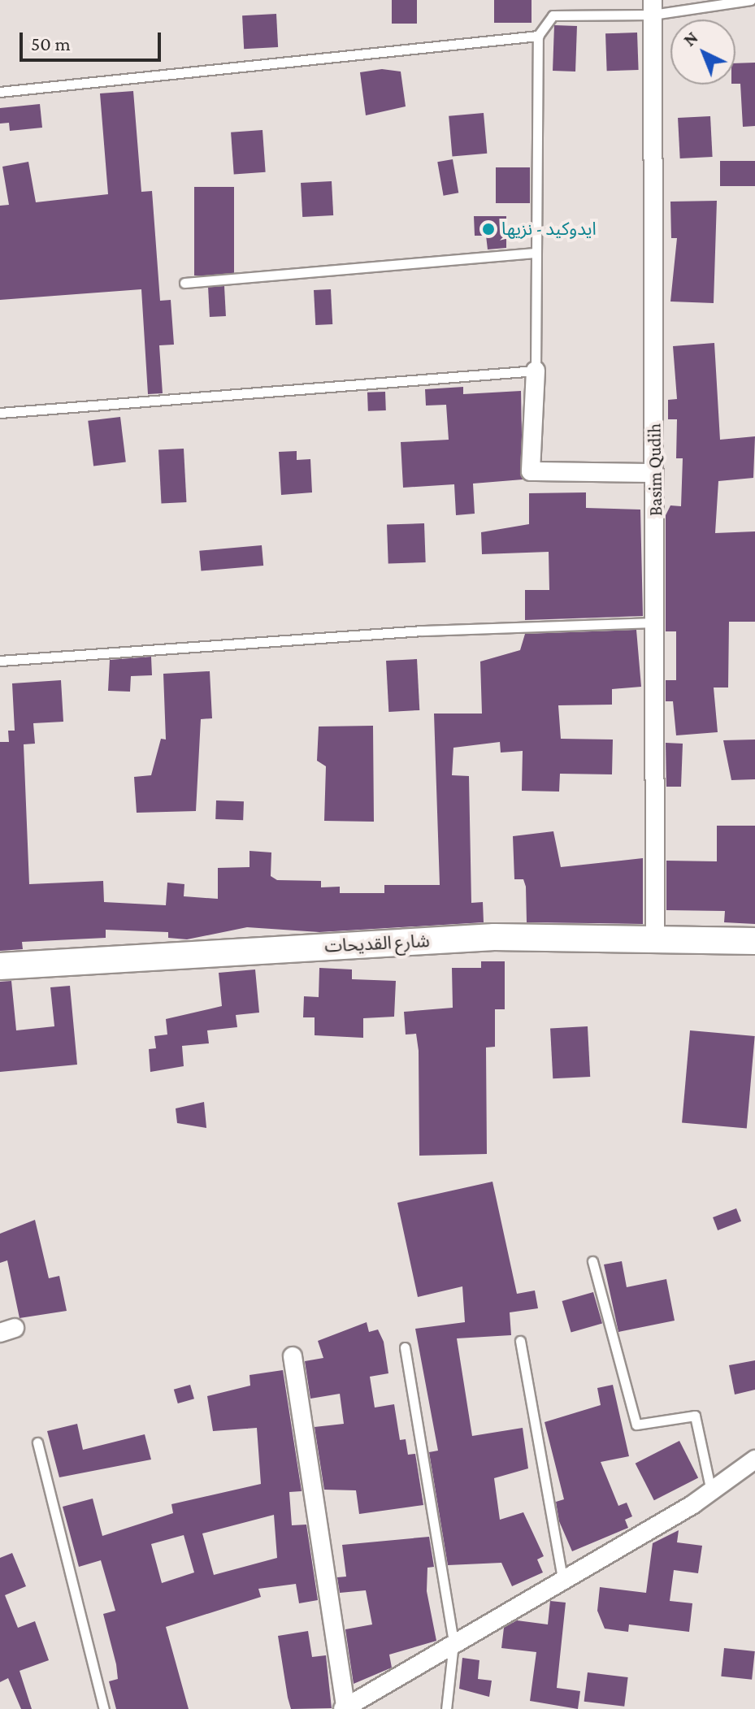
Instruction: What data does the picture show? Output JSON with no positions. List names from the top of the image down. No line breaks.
{"streets":{"street":["Basim Qudih","شارع القديحات"]},"crossings":[["Basim Qudih","شارع القديحات"]],"places":["ايدوكيد - نزيها"],"scale_bar":"50 m","north":"top left"}
